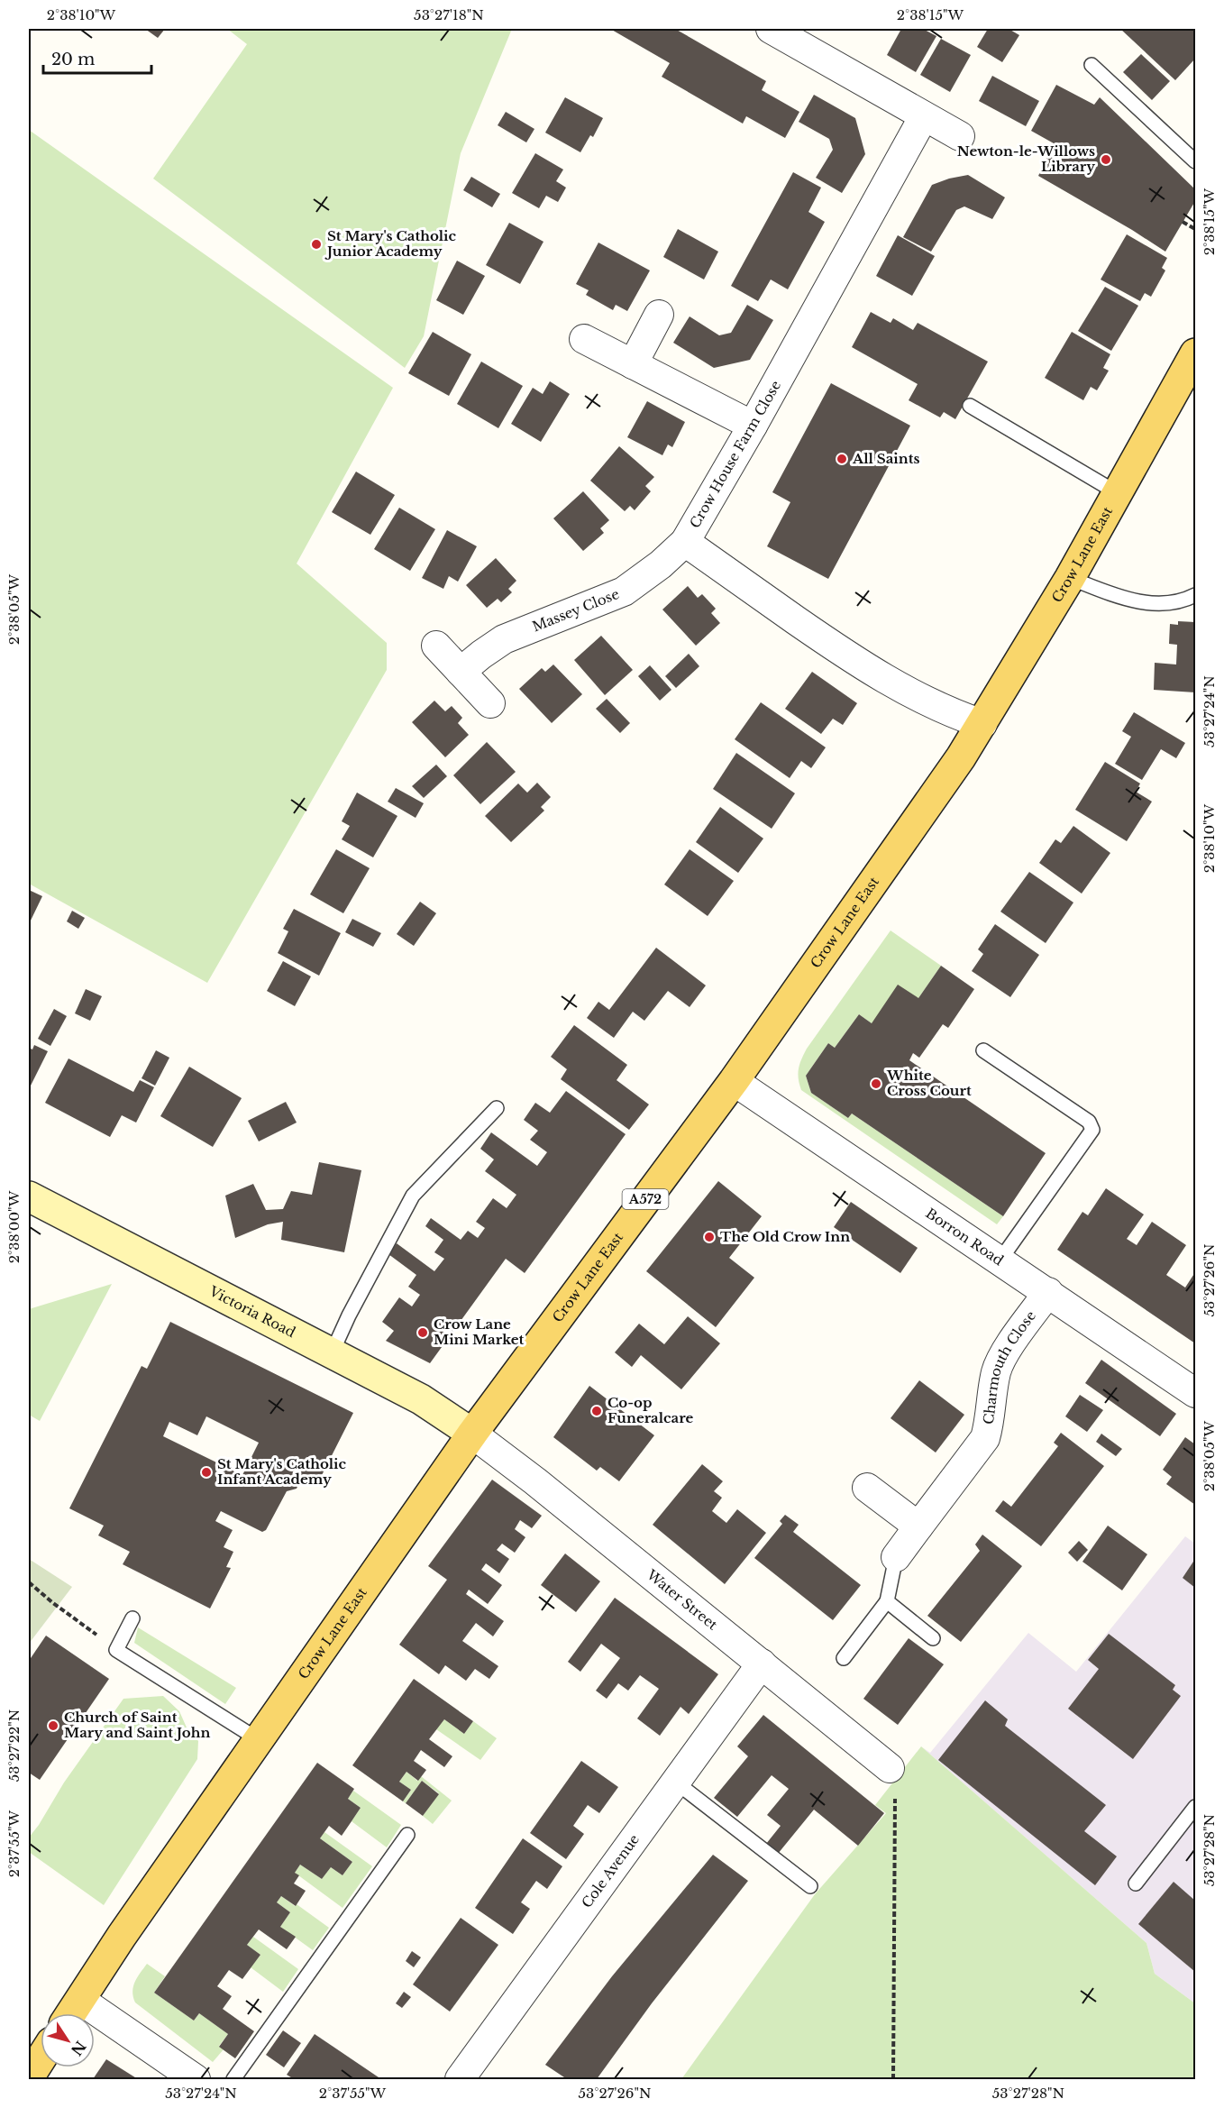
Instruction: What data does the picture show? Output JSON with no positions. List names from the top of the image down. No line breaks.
{"streets":{"main road":["Crow Lane East","A572"],"street":["Crow House Farm Close","Massey Close","Borron Road","Victoria Road","Charmouth Close","Water Street","Cole Avenue"]},"crossings":[["Crow House Farm Close","Crow Lane East"],["Crow House Farm Close","Massey Close"],["Crow Lane East","Borron Road"],["Crow Lane East","Victoria Road"],["Crow Lane East","Water Street"],["Borron Road","Charmouth Close"],["Victoria Road","Water Street"],["Water Street","Cole Avenue"]],"places":["Newton-le-Willows Library","St Mary's Catholic Junior Academy","All Saints","White Cross Court","The Old Crow Inn","Crow Lane Mini Market","Co-op Funeralcare","St Mary's Catholic Infant Academy","Church of Saint Mary and Saint John"],"scale_bar":"20 m","north":"bottom right","coordinates":["2°38'10\"W","53°27'18\"N","2°38'15\"W","2°38'05\"W","53°27'24\"N","2°38'00\"W","53°27'26\"N","53°27'22\"N","2°37'55\"W","53°27'28\"N"]}
